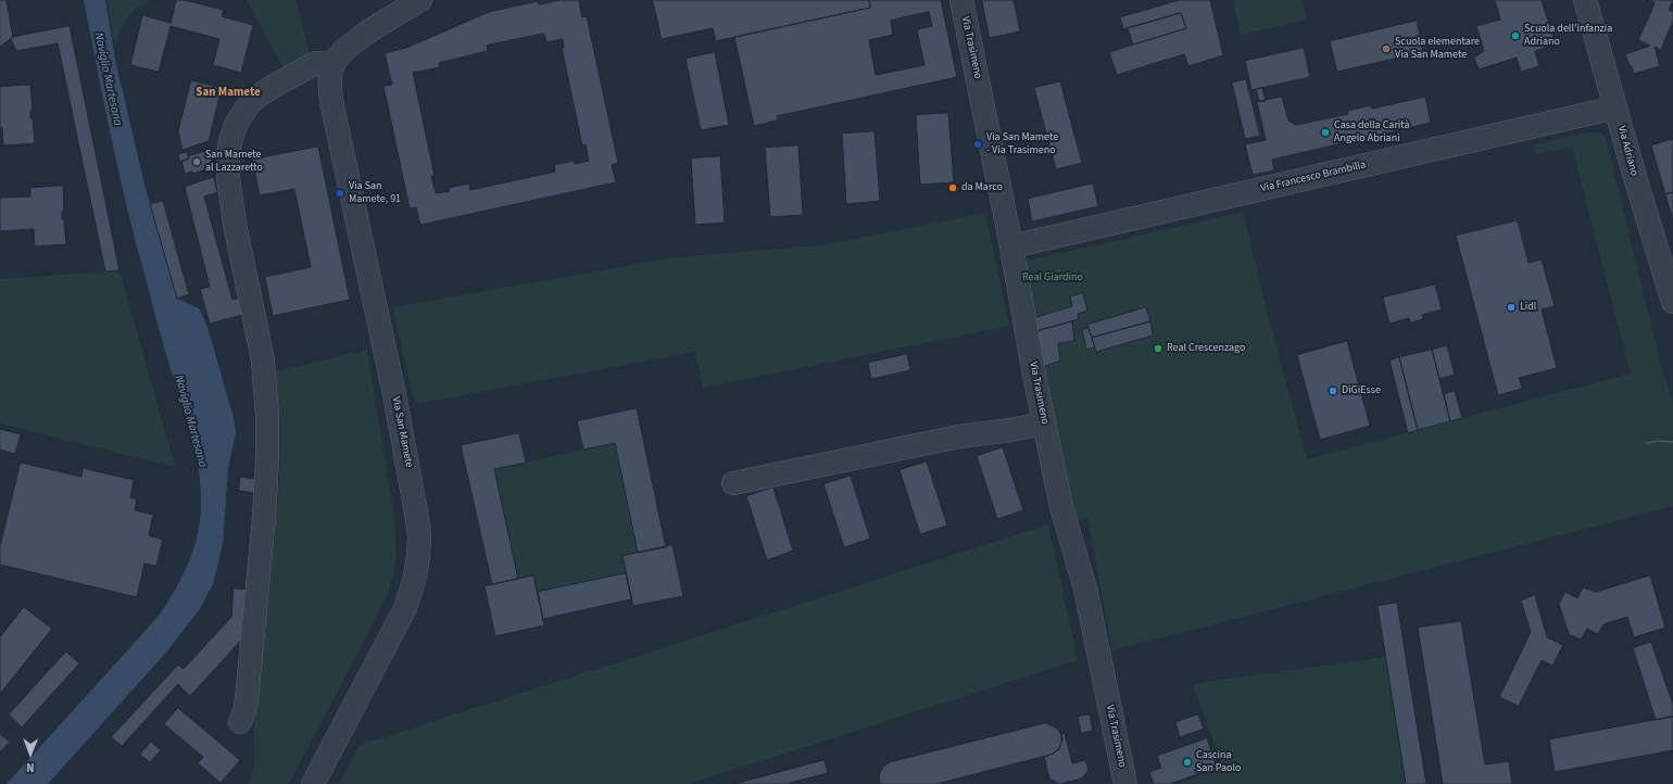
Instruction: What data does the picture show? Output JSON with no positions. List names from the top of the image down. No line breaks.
{"streets":{"street":["Via Trasimeno","Via Adriano","Via Francesco Brambilla","Via San Mamete"]},"crossings":[["Via Trasimeno","Via Francesco Brambilla"],["Via Adriano","Via Francesco Brambilla"]],"districts":["San Mamete"],"water":["Naviglio Martesana"],"parks":["Real Giardino"],"places":["Scuola dell'infanzia Adriano","Scuola elementare Via San Mamete","Casa della Carità Angelo Abriani","Via San Mamete - Via Trasimeno","San Mamete al Lazzaretto","da Marco","Via San Mamete, 91","Lidl","Real Crescenzago","DiGiEsse","Cascina San Paolo"],"north":"bottom"}
